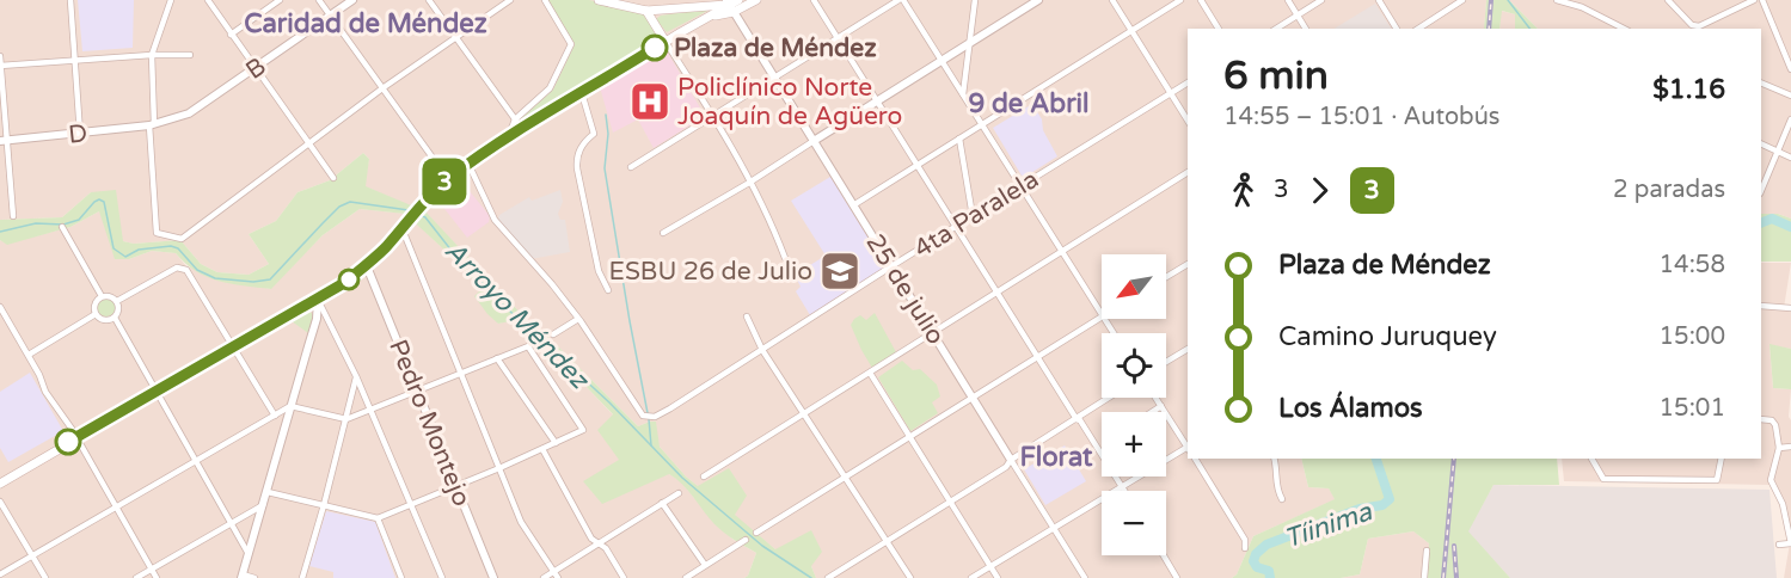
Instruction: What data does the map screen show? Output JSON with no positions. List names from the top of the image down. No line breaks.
{"streets":{"street":["B","D","4ta Paralela","25 de julio","Pedro Montejo"]},"crossings":[["B","D"],["4ta Paralela","25 de julio"]],"districts":["Caridad de Méndez","9 de Abril","Florat"],"water":["Arroyo Méndez","Tíinima"],"places":{"other":["Plaza de Méndez"],"hospital":["Policlínico Norte Joaquín de Agüero"],"school or university":["ESBU 26 de Julio"]},"lines":["bus line 3"],"north":"bottom left","page":{"on_map":"3","heading":["6 min","14:55 – 15:01 · Autobús","$1.16"],"legs":["3","3","2 paradas"],"list":[{"name":"Plaza de Méndez","value":"14:58"},{"name":"Camino Juruquey","value":"15:00"},{"name":"Los Álamos","value":"15:01"}],"map_buttons":["+","−"]}}
